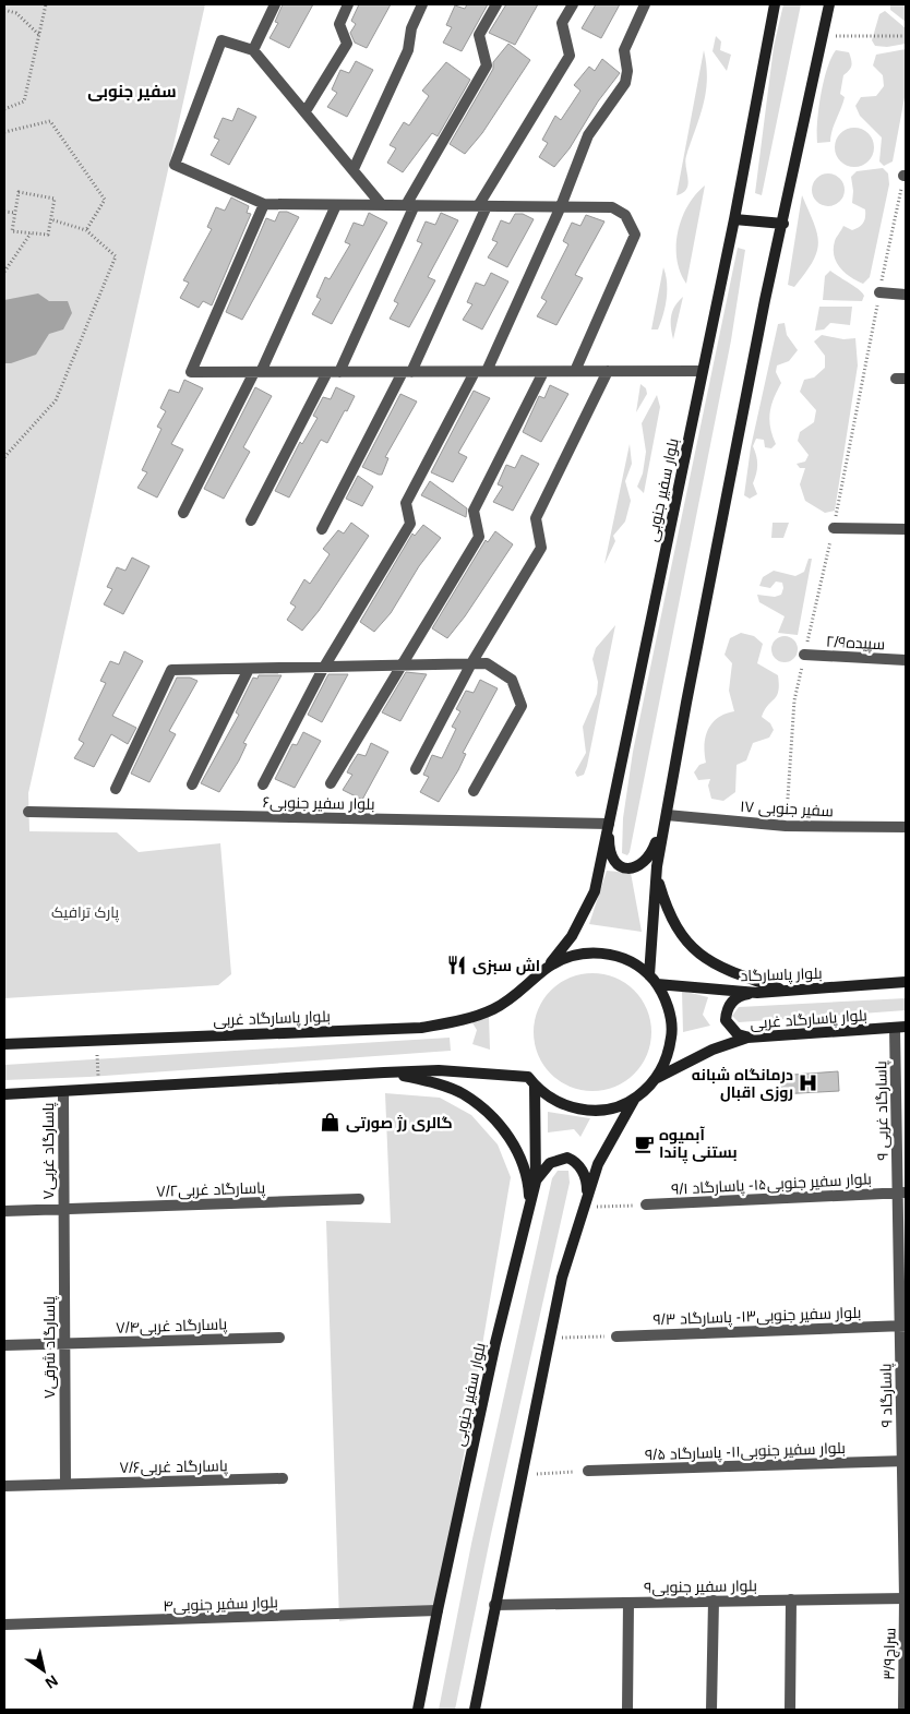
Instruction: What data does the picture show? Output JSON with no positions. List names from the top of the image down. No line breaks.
{"streets":{"main road":["بلوار سفیر جنوبی","بلوار پاسارگاد","بلوار پاسارگاد غربی"],"street":["سپیده۲/۹","بلوار سفیر جنوبی۶","سفیر جنوبی ۱۷","پاسارگاد غربی ۹","پاسارگاد غربی۷","بلوار سفیر جنوبی۱۵- پاسارگاد ۹/۱","پاسارگاد غربی۷/۲","بلوار سفیر جنوبی۱۳- پاسارگاد ۹/۳","پاسارگاد غربی۷/۴","پاسارگاد شرقی۷","پاسارگاد ۹","بلوار سفیر جنوبی۱۱- پاسارگاد ۹/۵","پاسارگاد غربی۷/۶","بلوار سفیر جنوبی۹","بلوار سفیر جنوبی۴","سراج۳/۹"]},"crossings":[["بلوار سفیر جنوبی","بلوار سفیر جنوبی۶"],["بلوار سفیر جنوبی","بلوار پاسارگاد غربی"],["بلوار سفیر جنوبی","بلوار سفیر جنوبی۴"],["بلوار پاسارگاد غربی","پاسارگاد غربی ۹"],["پاسارگاد غربی ۹","بلوار سفیر جنوبی۱۵- پاسارگاد ۹/۱"],["پاسارگاد غربی ۹","پاسارگاد ۹"],["پاسارگاد غربی۷","پاسارگاد غربی۷/۲"],["پاسارگاد غربی۷","پاسارگاد شرقی۷"],["بلوار سفیر جنوبی۱۵- پاسارگاد ۹/۱","پاسارگاد ۹"],["پاسارگاد غربی۷/۲","پاسارگاد شرقی۷"],["بلوار سفیر جنوبی۱۳- پاسارگاد ۹/۳","پاسارگاد ۹"],["پاسارگاد غربی۷/۴","پاسارگاد شرقی۷"],["پاسارگاد شرقی۷","پاسارگاد غربی۷/۶"],["پاسارگاد ۹","بلوار سفیر جنوبی۱۱- پاسارگاد ۹/۵"],["پاسارگاد ۹","بلوار سفیر جنوبی۹"],["پاسارگاد ۹","سراج۳/۹"],["بلوار سفیر جنوبی۹","سراج۳/۹"]],"districts":["سفیر جنوبی"],"parks":["پارک ترافیک"],"places":{"restaurant":["اش سبزی"],"hospital":["درمانگاه شبانه روزی اقبال"],"shop":["گالری رژ صورتی"],"cafe":["آبمیوه بستنی پاندا"]},"north":"bottom right"}
